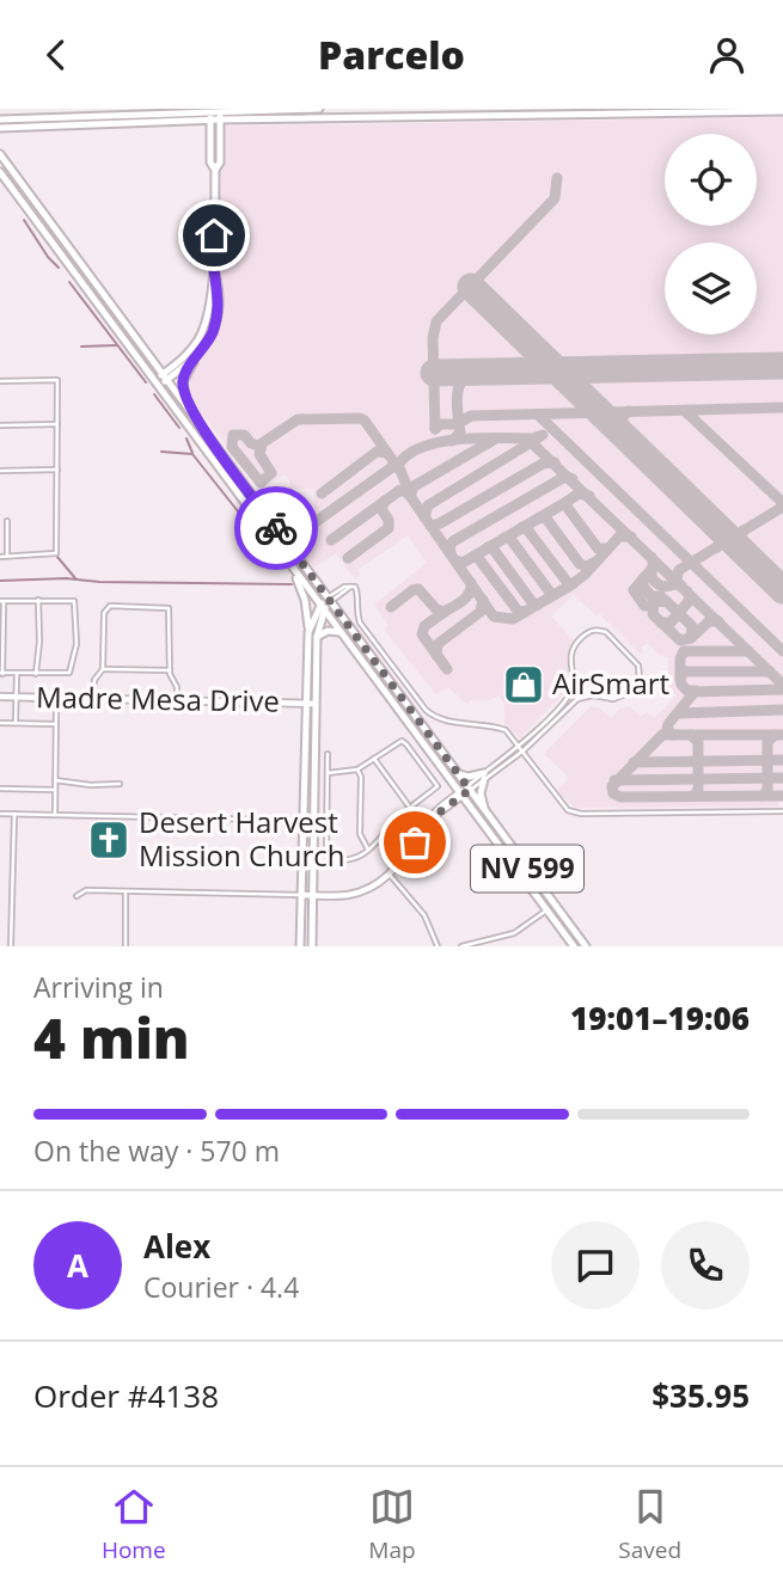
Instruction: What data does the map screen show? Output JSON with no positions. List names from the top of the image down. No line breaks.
{"streets":{"main road":["NV 599"],"street":["Madre Mesa Drive"]},"places":{"shop":["AirSmart"],"church":["Desert Harvest Mission Church"]},"page":{"header":"Parcelo","heading":["4 min","Arriving in","19:01–19:06"],"panel":["Alex","Courier · 4.4","Order #4138","$35.95"],"bar":"On the way · 570 m","round":"A","tabs":["Home","Map","Saved"]}}
